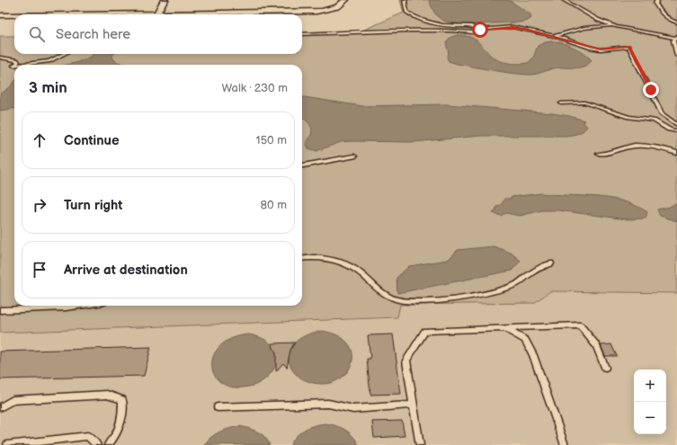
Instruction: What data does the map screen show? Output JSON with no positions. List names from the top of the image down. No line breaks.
{"page":{"search":"Search here","heading":["3 min","Walk · 230 m"],"list":[["Continue","150 m"],["Turn right","80 m"],"Arrive at destination"],"map_buttons":["+","−"]}}
